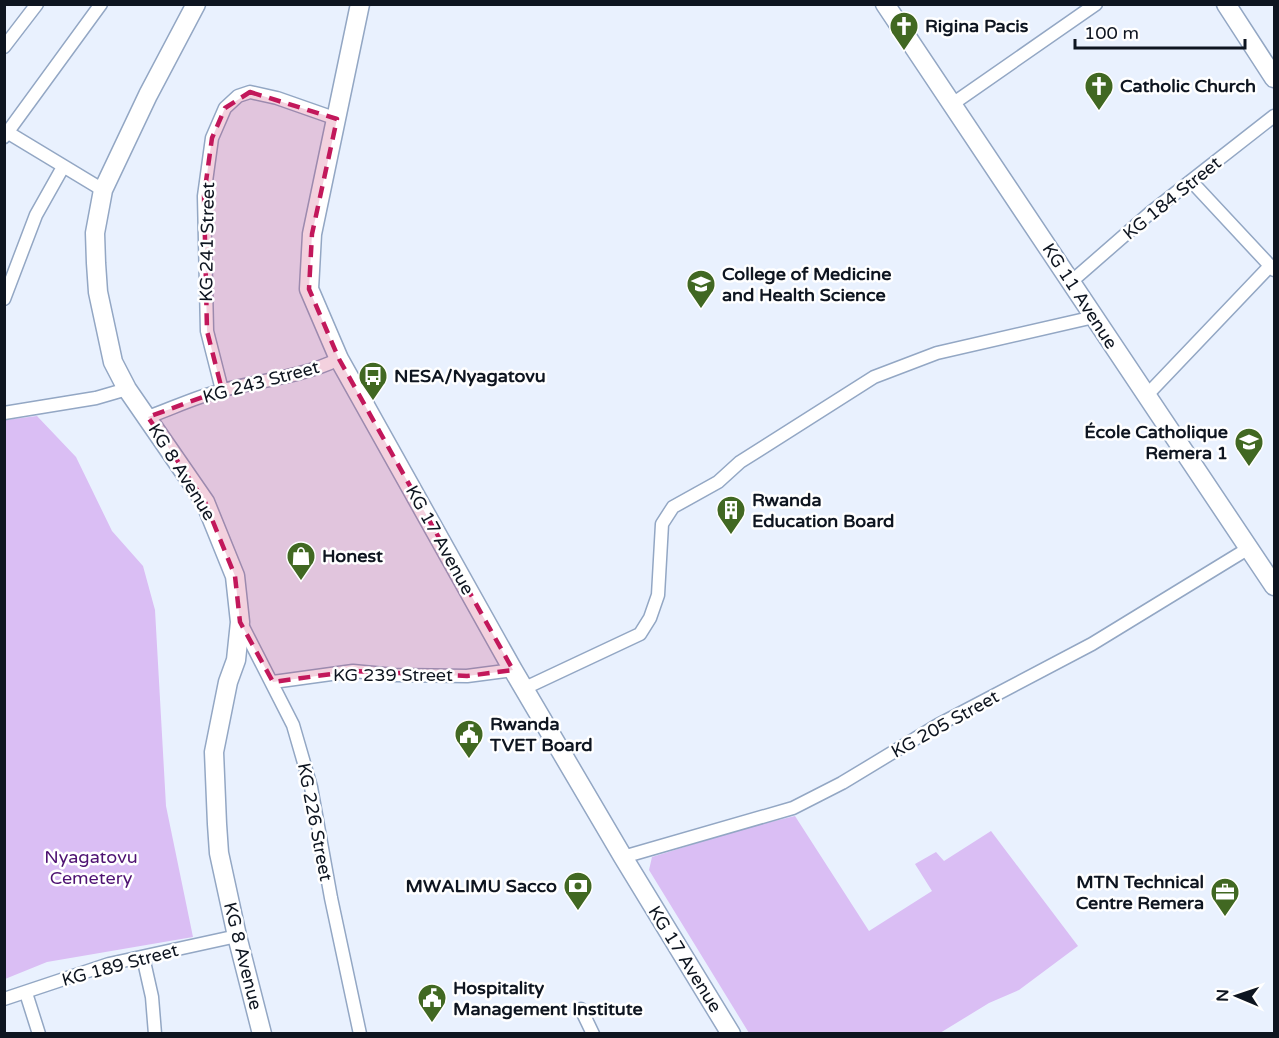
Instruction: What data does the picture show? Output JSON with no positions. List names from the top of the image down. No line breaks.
{"streets":{"street":["KG 184 Street","KG 241 Street","KG 11 Avenue","KG 243 Street","KG 8 Avenue","KG 17 Avenue","KG 239 Street","KG 205 Street","KG 226 Street","KG 189 Street"]},"crossings":[["KG 184 Street","KG 11 Avenue"],["KG 241 Street","KG 243 Street"],["KG 241 Street","KG 17 Avenue"],["KG 11 Avenue","KG 205 Street"],["KG 243 Street","KG 8 Avenue"],["KG 243 Street","KG 17 Avenue"],["KG 8 Avenue","KG 226 Street"],["KG 8 Avenue","KG 189 Street"],["KG 17 Avenue","KG 239 Street"],["KG 17 Avenue","KG 205 Street"],["KG 239 Street","KG 226 Street"]],"parks":["Nyagatovu Cemetery"],"places":{"church":["Rigina Pacis","Catholic Church"],"school or university":["College of Medicine and Health Science","École Catholique Remera 1"],"bus stop":["NESA/Nyagatovu"],"building":["Rwanda Education Board"],"shop":["Honest"],"public building":["Rwanda TVET Board","Hospitality Management Institute"],"bank":["MWALIMU Sacco"],"office":["MTN Technical Centre Remera"]},"scale_bar":"100 m","north":"left"}
